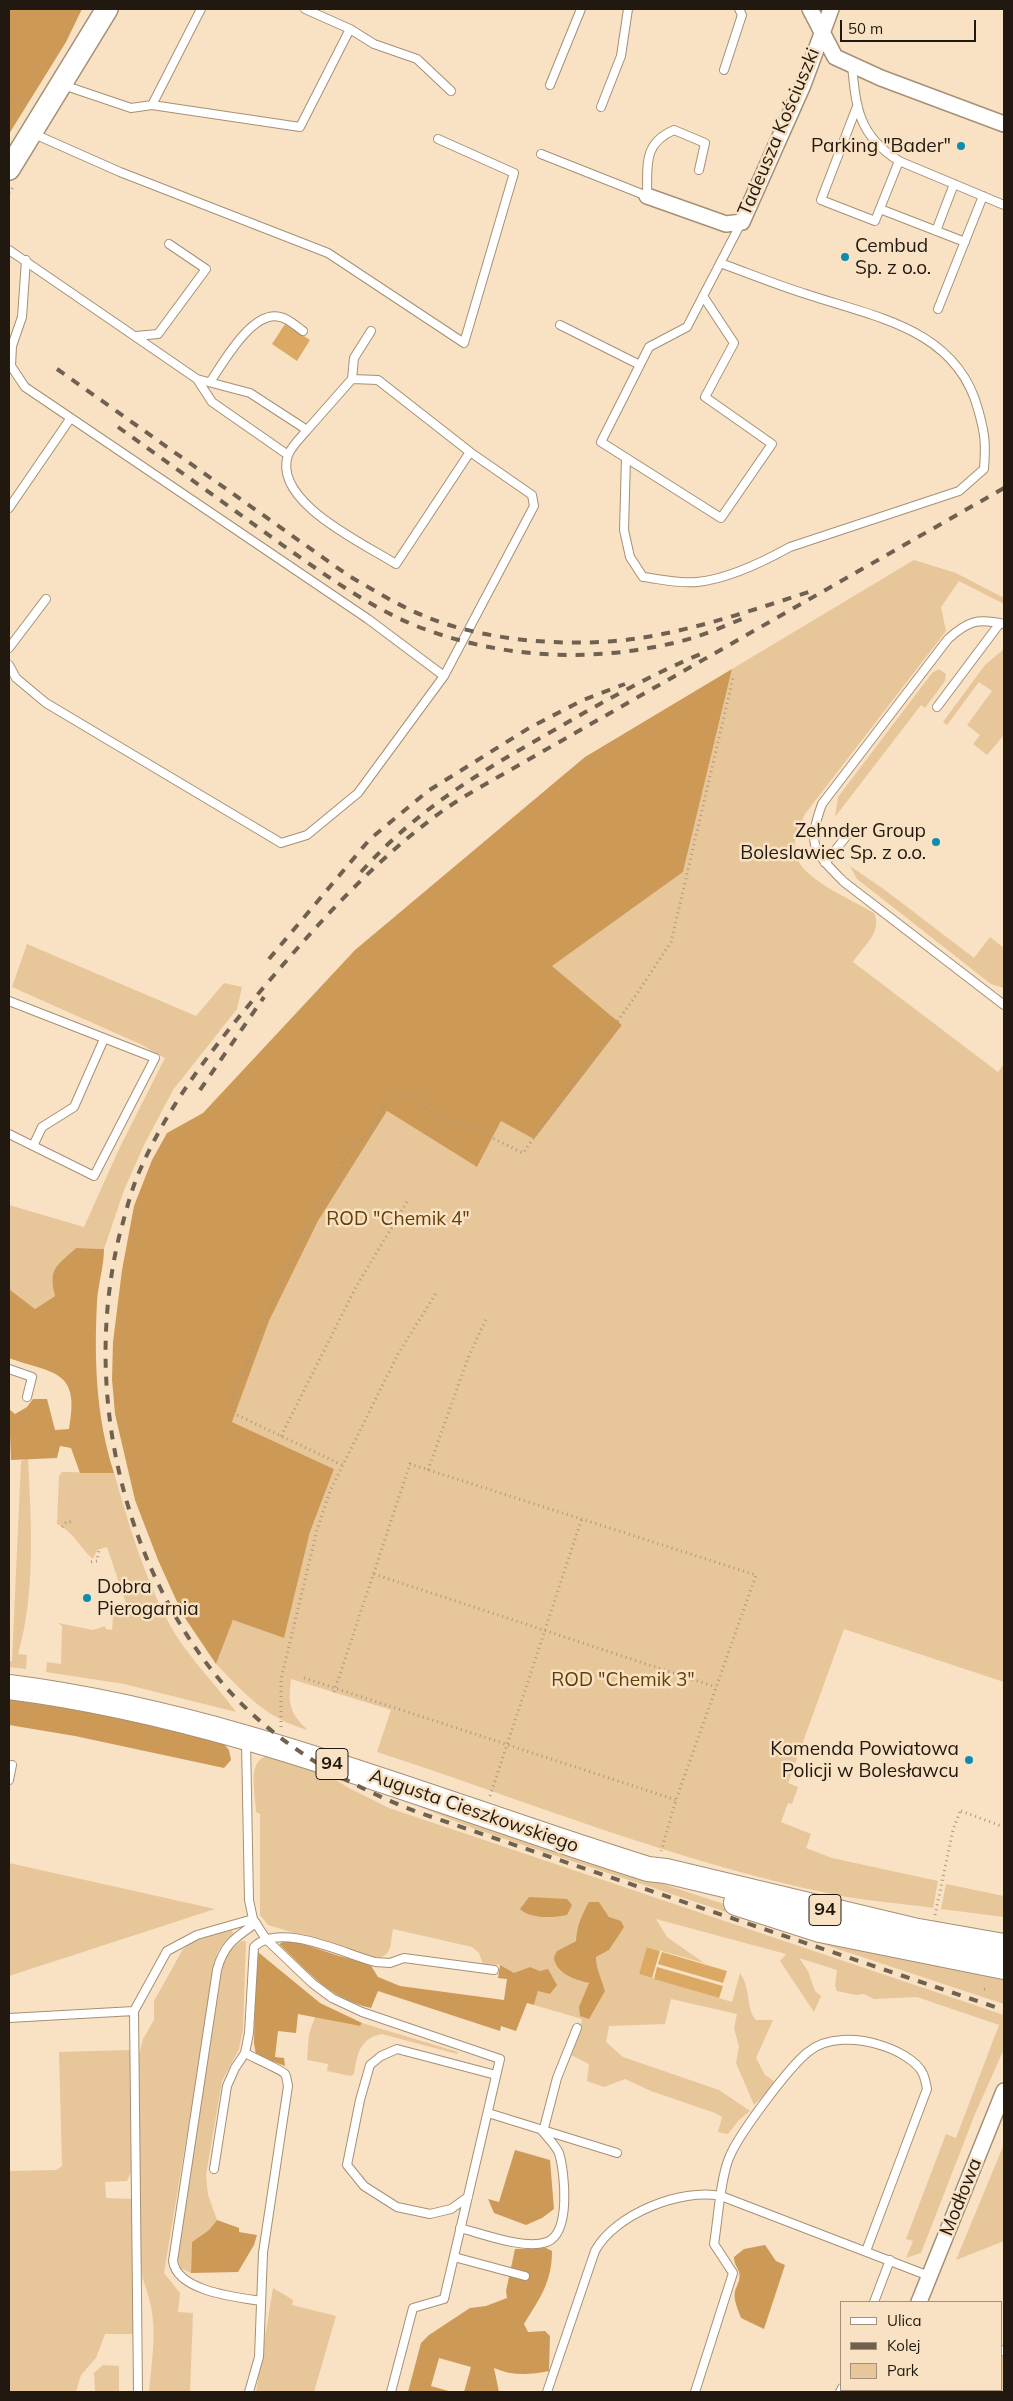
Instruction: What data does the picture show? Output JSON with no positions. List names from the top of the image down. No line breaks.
{"streets":{"main road":["94","Augusta Cieszkowskiego"],"street":["Tadeusza Kościuszki","Modłowa"]},"parks":["ROD \"Chemik 4\"","ROD \"Chemik 3\""],"places":["Parking \"Bader\"","Cembud Sp. z o.o.","Zehnder Group Boleslawiec Sp. z o.o.","Dobra Pierogarnia","Komenda Powiatowa Policji w Bolesławcu"],"legend":["Ulica","Kolej","Park"],"scale_bar":"50 m"}
